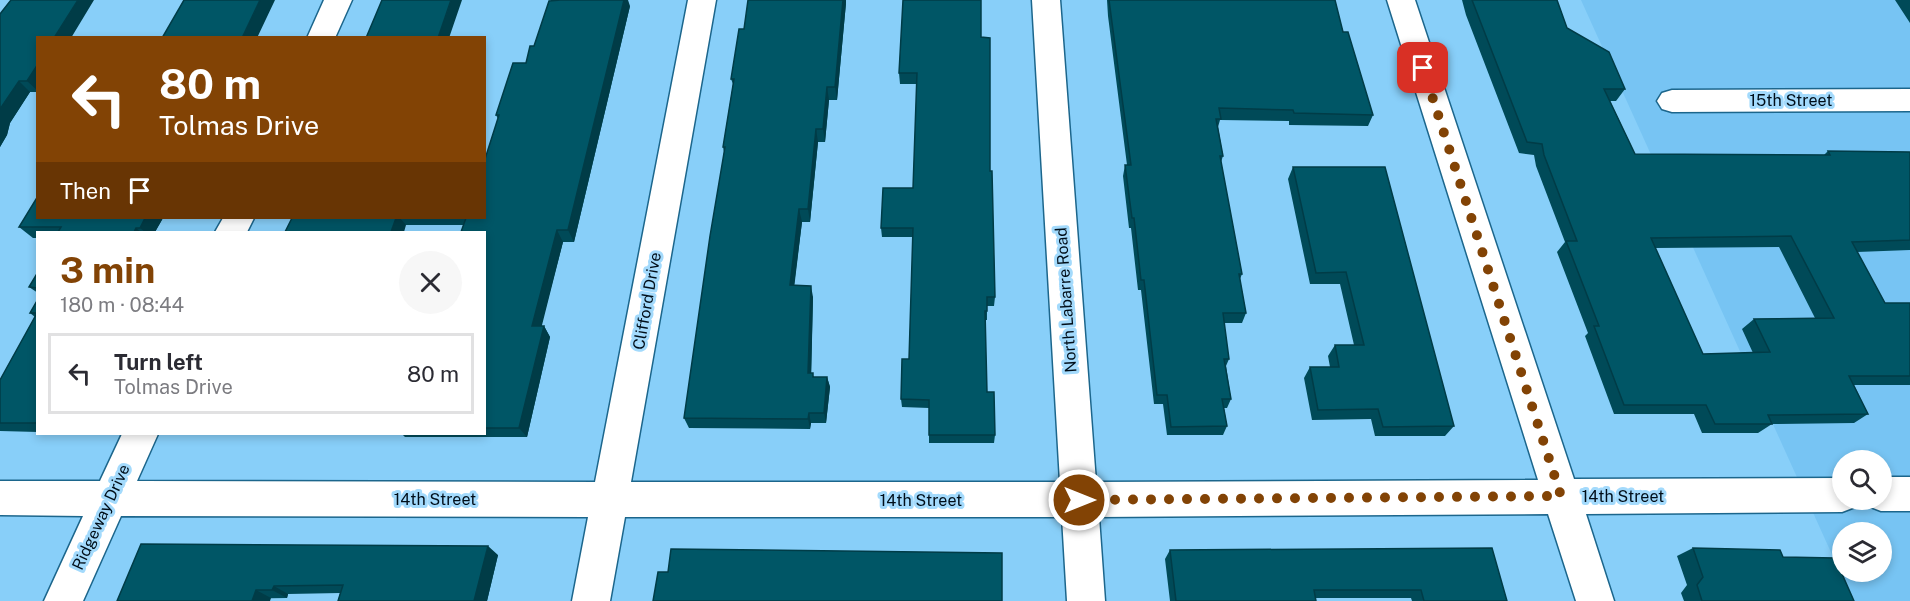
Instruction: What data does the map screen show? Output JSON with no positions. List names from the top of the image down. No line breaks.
{"streets":{"street":["15th Street","North Labarre Road","Clifford Drive","14th Street","Ridgeway Drive"]},"crossings":[["North Labarre Road","14th Street"],["Clifford Drive","14th Street"],["14th Street","Ridgeway Drive"]],"page":{"turn":["80 m","Tolmas Drive"],"then":"Then","heading":["3 min","180 m · 08:44"],"list":[{"name":"Turn left","note":"Tolmas Drive","value":"80 m"}]}}
